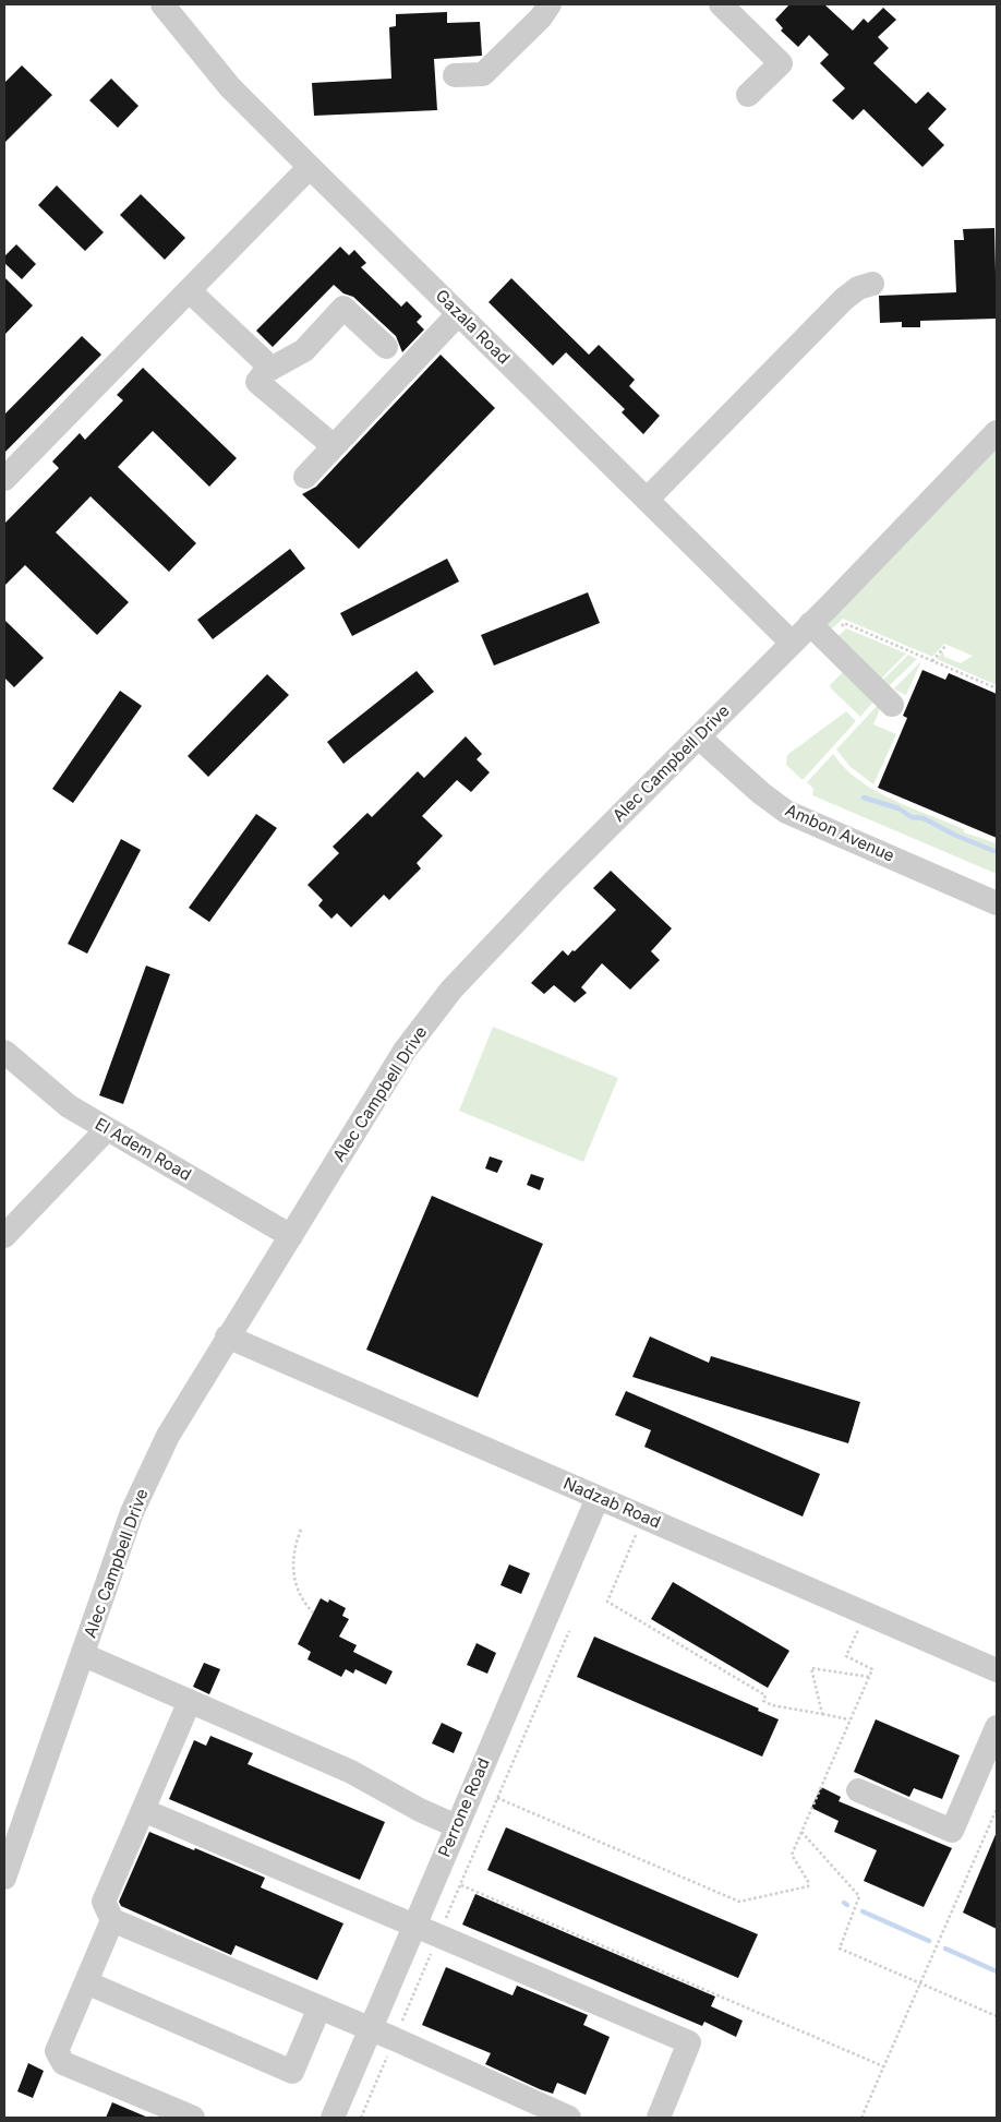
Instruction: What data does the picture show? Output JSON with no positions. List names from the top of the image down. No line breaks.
{"streets":{"street":["Gazala Road","Alec Campbell Drive","Ambon Avenue","El Adem Road","Nadzab Road","Perrone Road"]},"crossings":[["Gazala Road","Alec Campbell Drive"],["Alec Campbell Drive","Ambon Avenue"],["Alec Campbell Drive","El Adem Road"],["Alec Campbell Drive","Nadzab Road"],["Nadzab Road","Perrone Road"]]}
